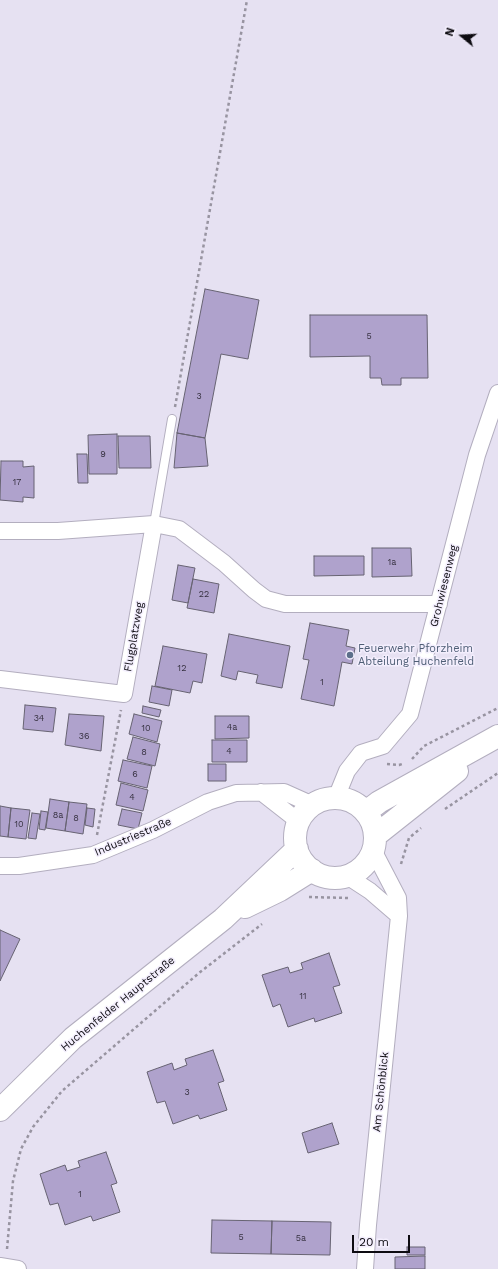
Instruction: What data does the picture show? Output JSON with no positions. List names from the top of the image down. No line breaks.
{"streets":{"main road":["Huchenfelder Hauptstraße"],"street":["Grohwiesenweg","Flugplatzweg","Industriestraße","Am Schönblick"]},"crossings":[["Industriestraße","Huchenfelder Hauptstraße"],["Industriestraße","Am Schönblick"],["Huchenfelder Hauptstraße","Am Schönblick"]],"places":["Feuerwehr Pforzheim Abteilung Huchenfeld"],"house_numbers":["5","3","9","17","1a","22","12","1","34","4a","10","36","4","8","6","4","8a","8","10","11","3","1","5","5a"],"scale_bar":"20 m","north":"left"}
